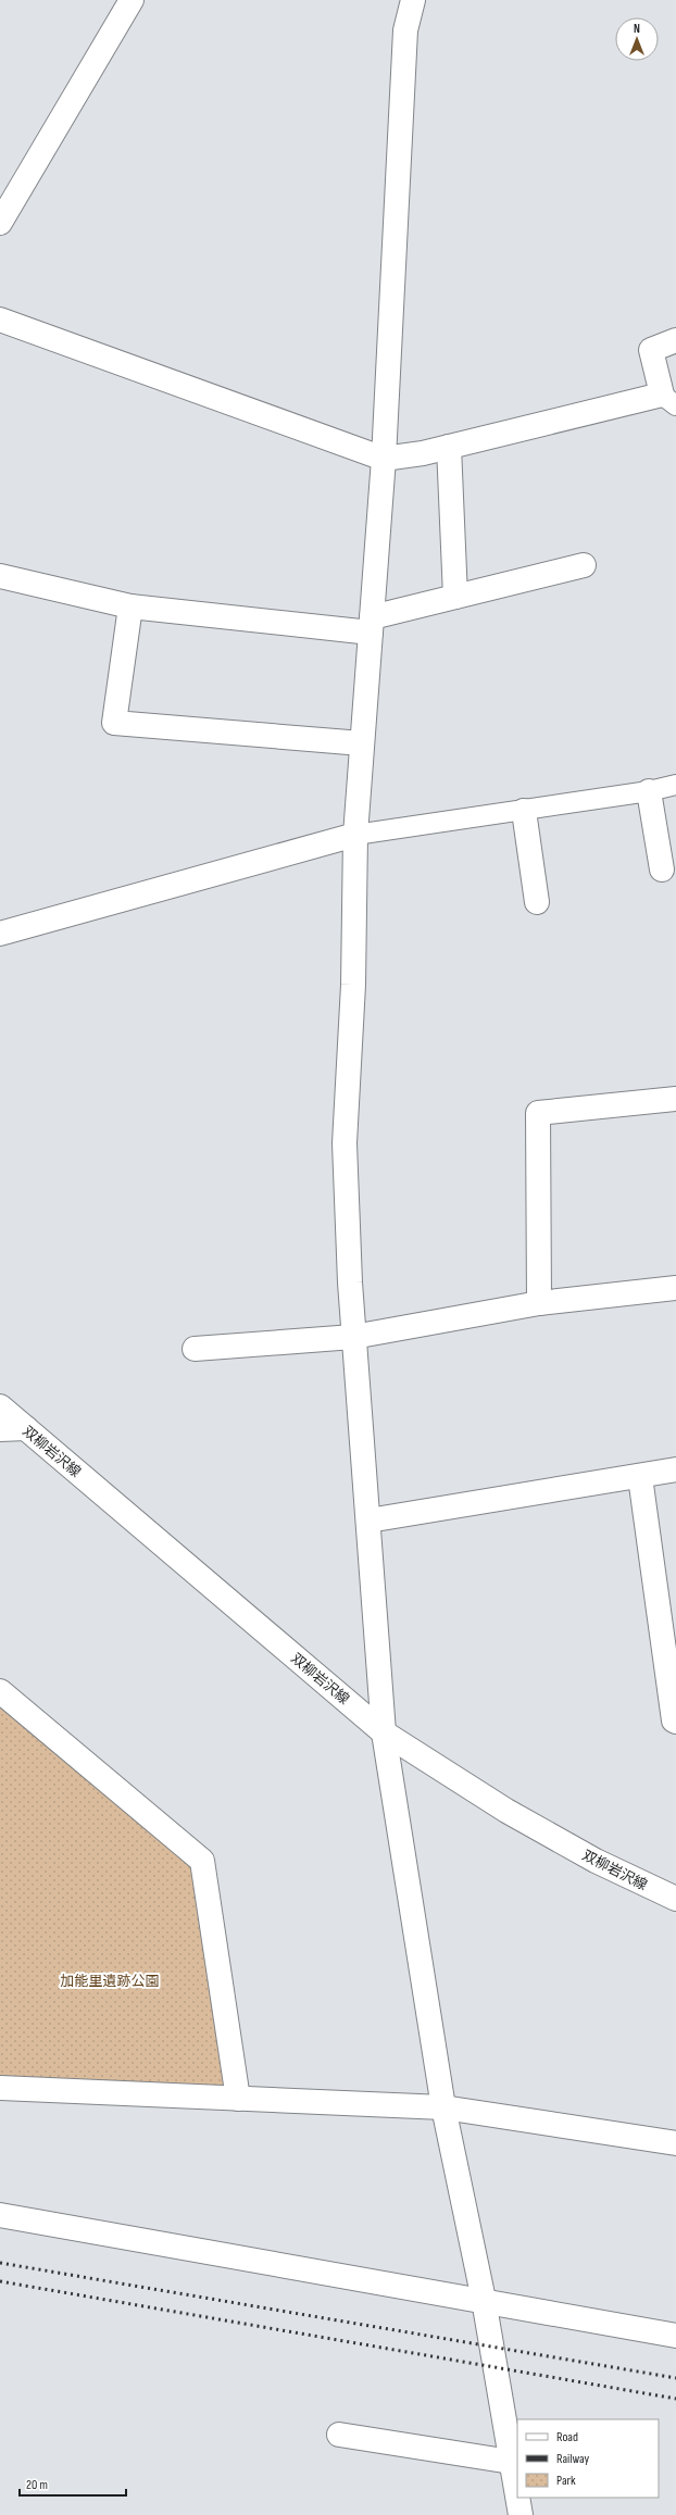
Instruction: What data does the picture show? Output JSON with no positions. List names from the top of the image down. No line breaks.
{"streets":{"street":["双柳岩沢線"]},"parks":["加能里遺跡公園"],"legend":["Road","Railway","Park"],"scale_bar":"20 m","north":"top"}
